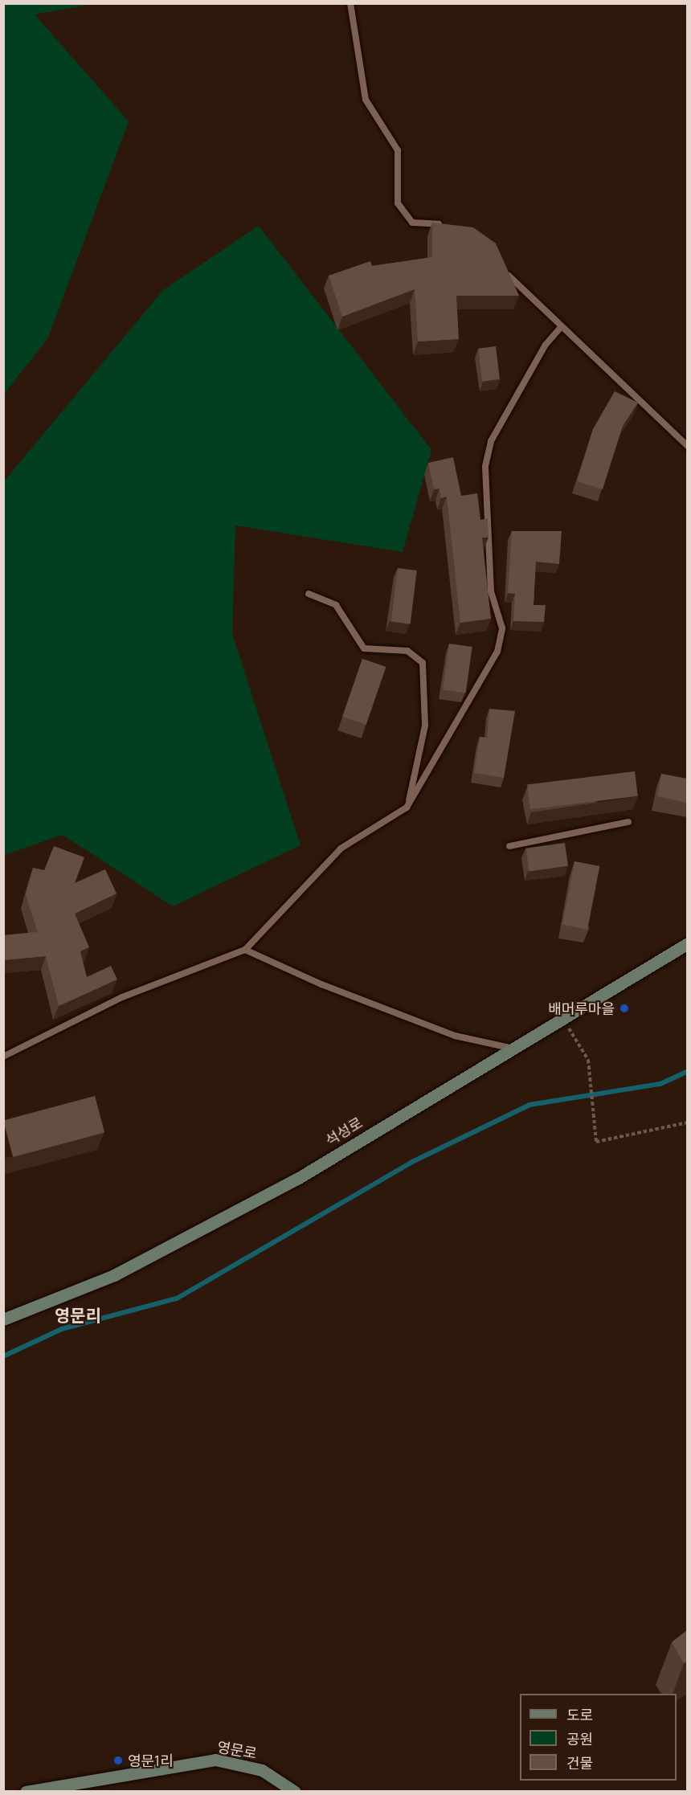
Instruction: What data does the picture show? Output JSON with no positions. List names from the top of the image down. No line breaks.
{"streets":{"street":["석성로","영문로"]},"districts":["영문리"],"places":["배머루마을","영문1리"],"legend":["도로","공원","건물"]}
